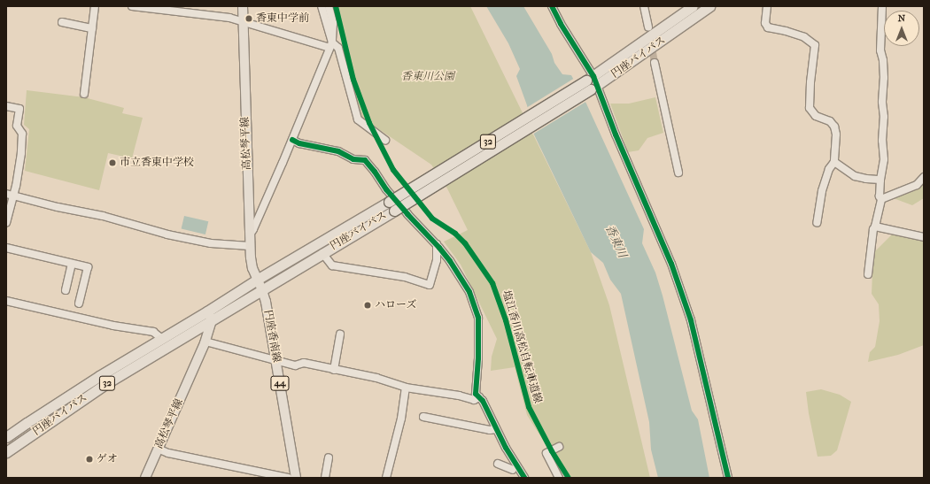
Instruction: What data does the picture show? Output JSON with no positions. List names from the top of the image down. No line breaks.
{"streets":{"highway":["円座バイパス","32"],"main road":["高松琴平線","円座香南線","44"],"cycle path":["塩江香川高松自転車道線"]},"crossings":[["円座バイパス","高松琴平線"],["円座バイパス","円座香南線"],["高松琴平線","円座香南線"]],"water":["香東川"],"parks":["香東川公園"],"places":["香東中学前","市立香東中学校","ハローズ","ゲオ"],"north":"top"}
